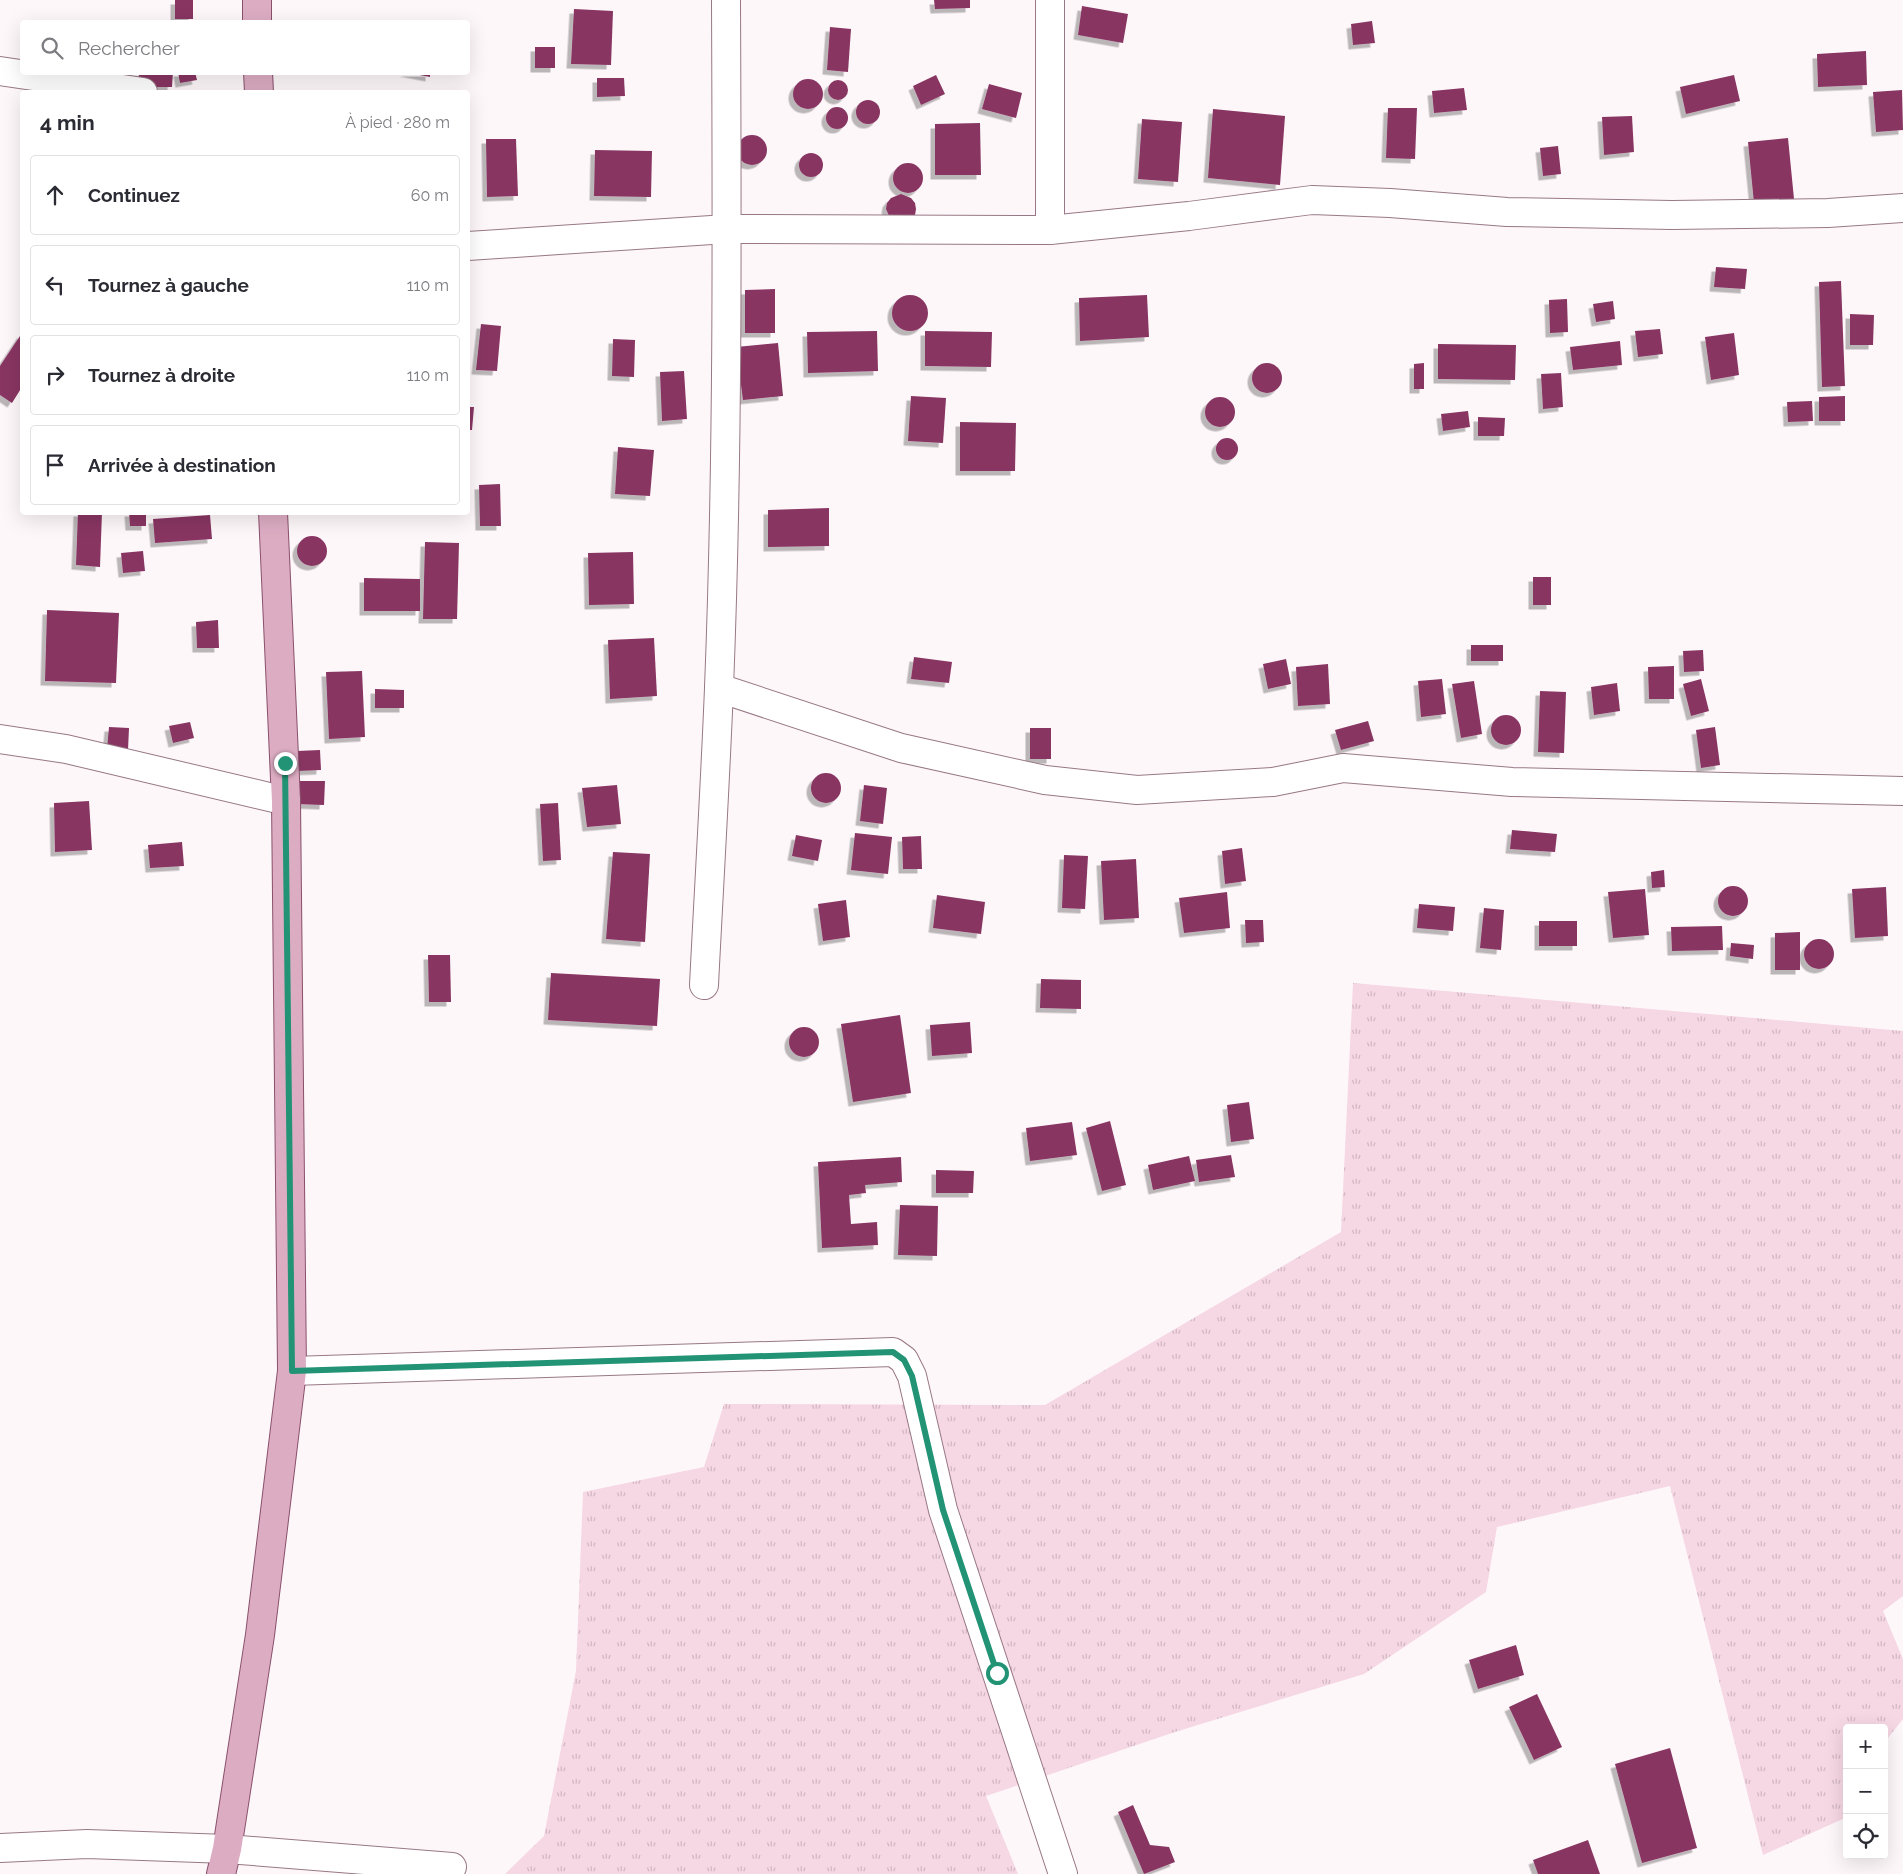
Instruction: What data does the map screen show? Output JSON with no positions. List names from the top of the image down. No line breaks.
{"page":{"search":"Rechercher","heading":["4 min","À pied · 280 m"],"list":[["Continuez","60 m"],["Tournez à gauche","110 m"],["Tournez à droite","110 m"],"Arrivée à destination"],"map_buttons":["+","−"]}}
